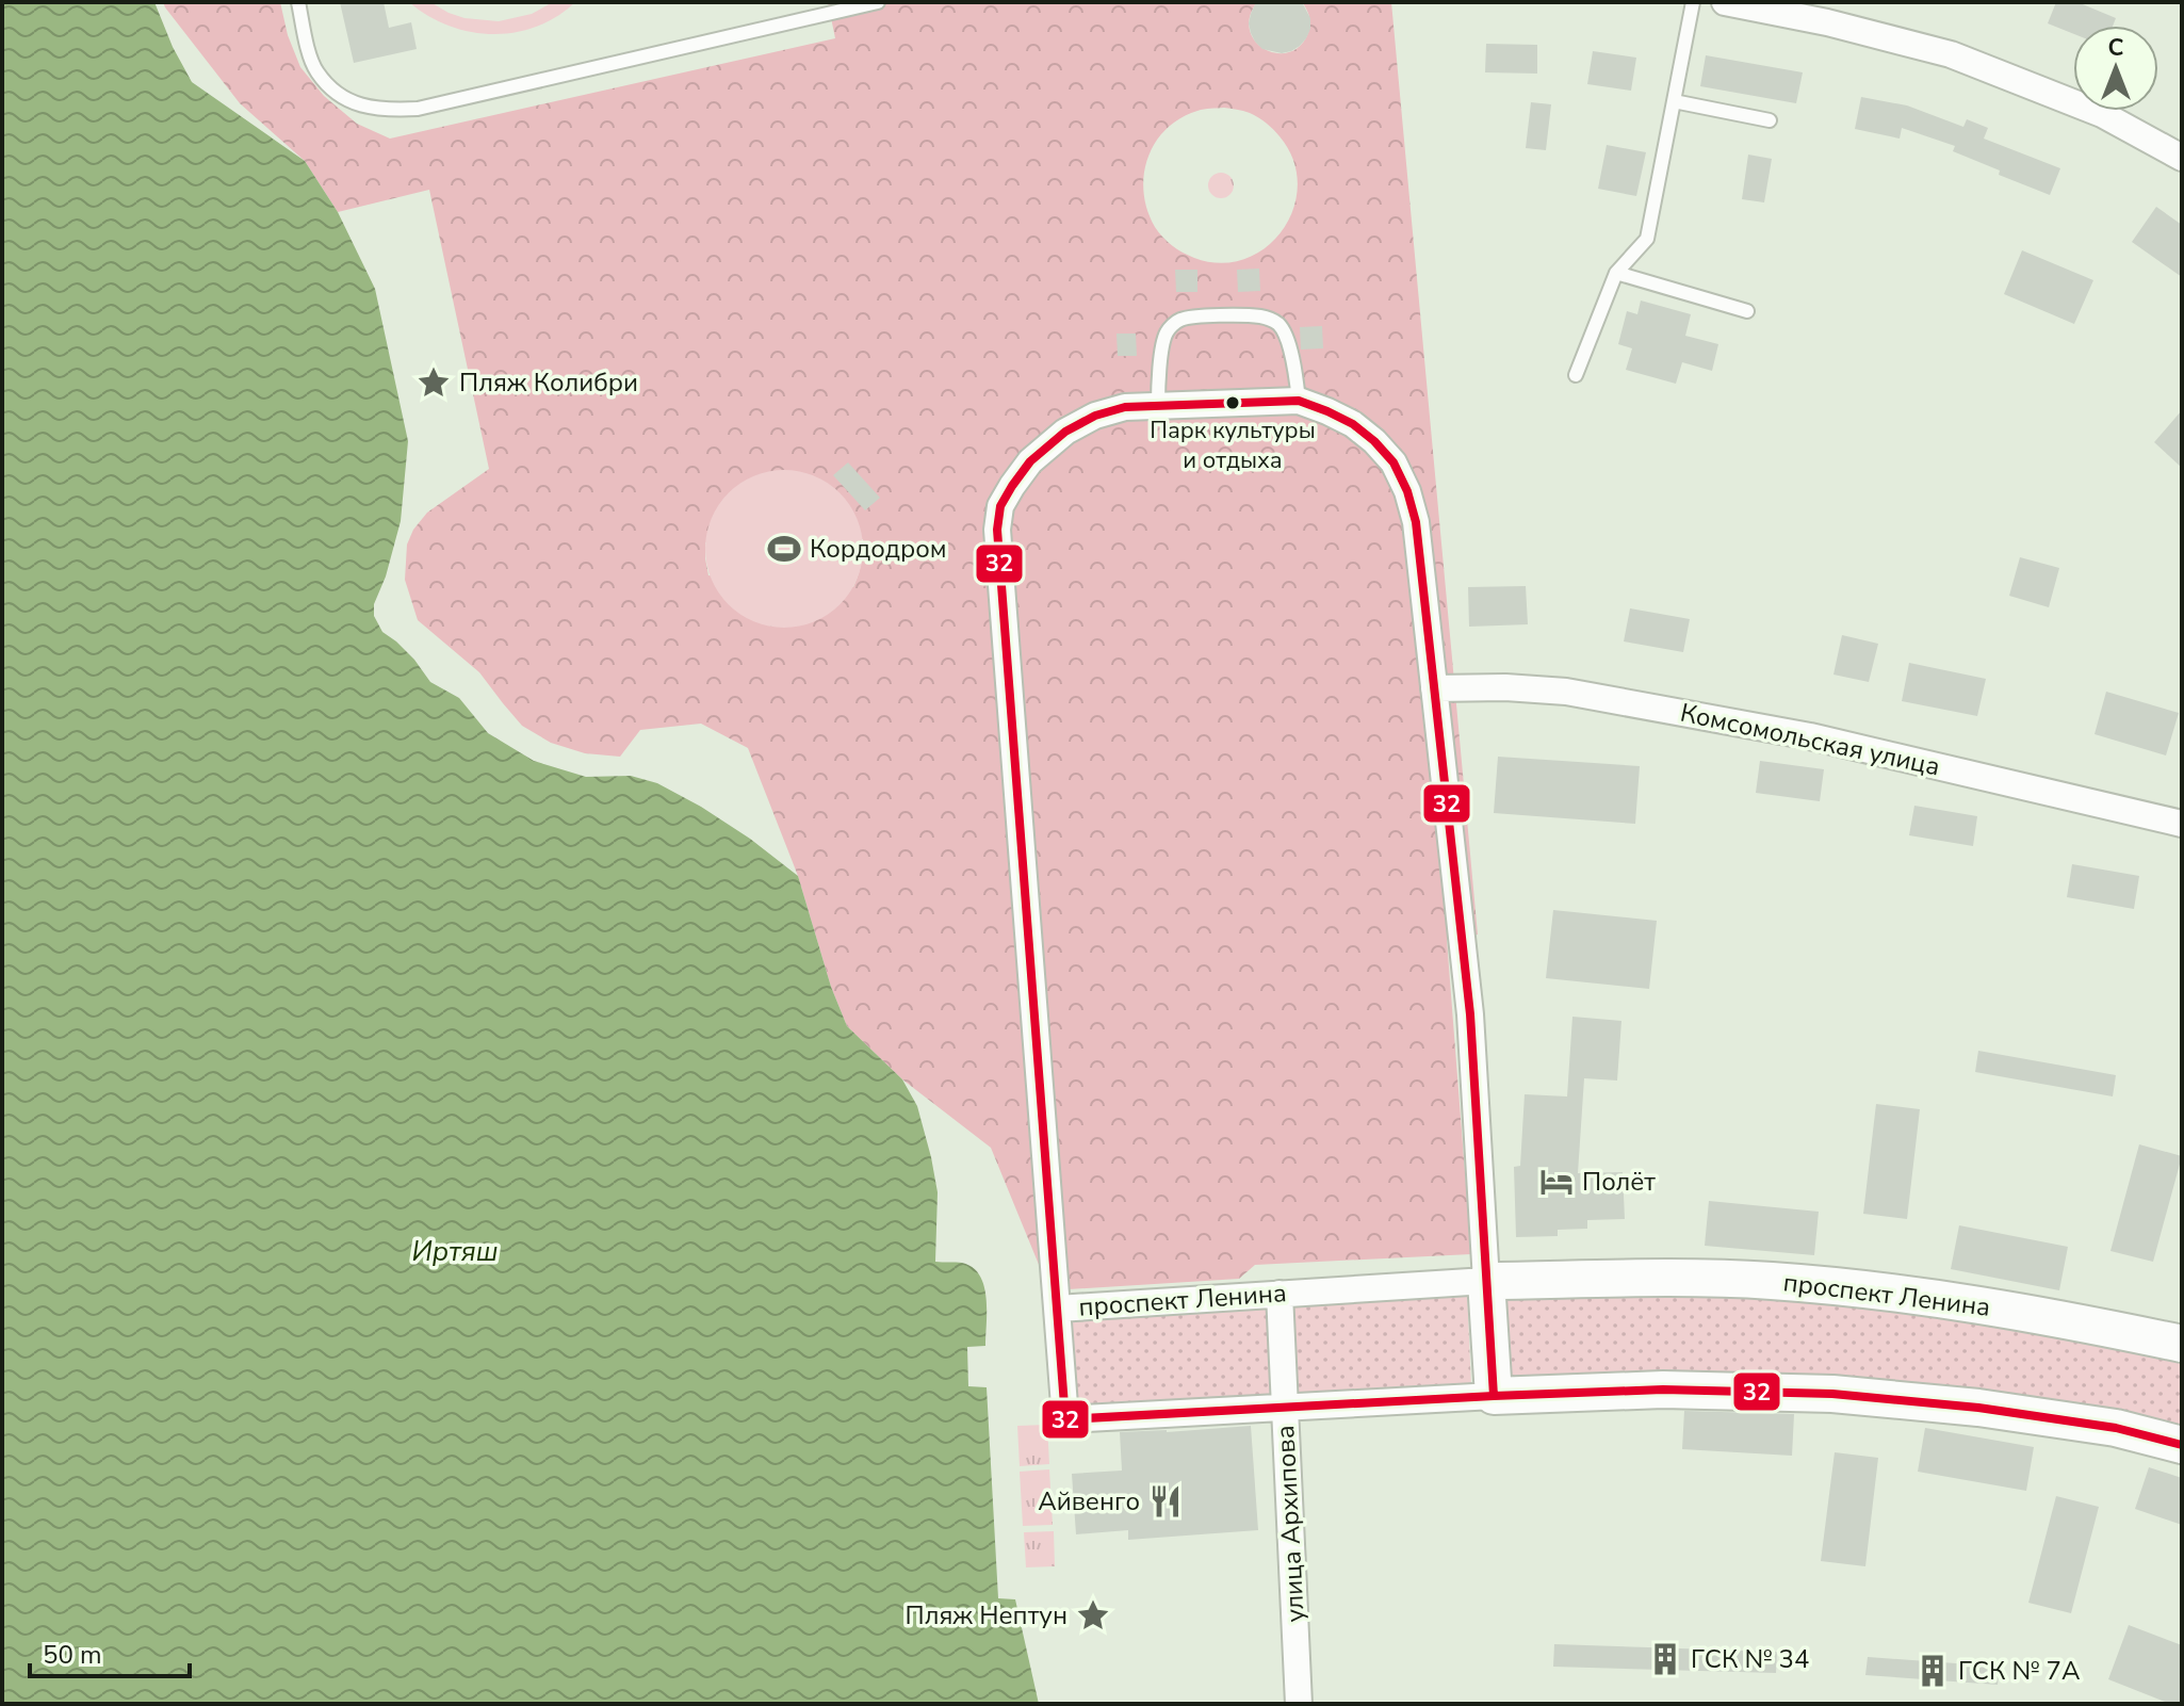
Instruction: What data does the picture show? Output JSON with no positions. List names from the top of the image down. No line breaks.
{"streets":{"street":["Комсомольская улица","проспект Ленина","улица Архипова"]},"crossings":[["проспект Ленина","улица Архипова"]],"water":["Иртяш"],"places":{"place":["Пляж Колибри","Пляж Нептун"],"other":["Парк культуры и отдыха"],"sports":["Кордодром"],"hotel":["Полёт"],"restaurant":["Айвенго"],"building":["ГСК № 34","ГСК № 7А"]},"lines":["transit line 32"],"scale_bar":"50 m","north":"top"}
